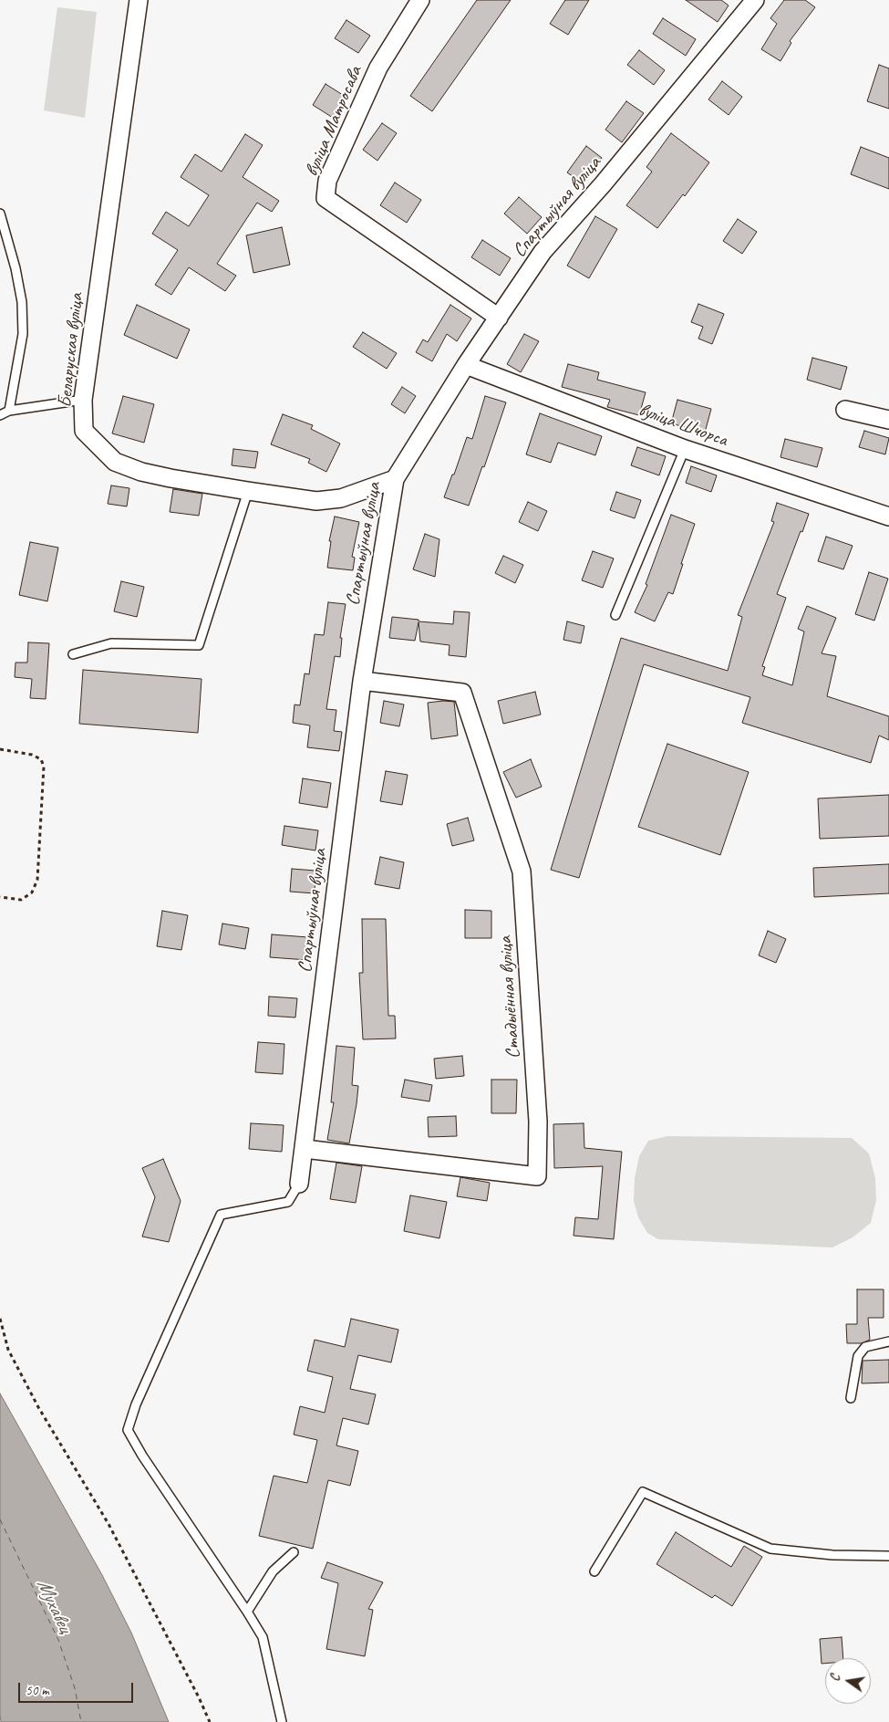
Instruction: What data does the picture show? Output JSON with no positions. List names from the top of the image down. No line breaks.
{"streets":{"street":["вуліца Матросава","Спартыўная вуліца","Беларуская вуліца","вуліца Шчорса","Стадыённая вуліца"]},"crossings":[["вуліца Матросава","Спартыўная вуліца"],["Спартыўная вуліца","Беларуская вуліца"],["Спартыўная вуліца","вуліца Шчорса"],["Спартыўная вуліца","Стадыённая вуліца"]],"water":["Мухавец"],"scale_bar":"50 m","north":"left"}
